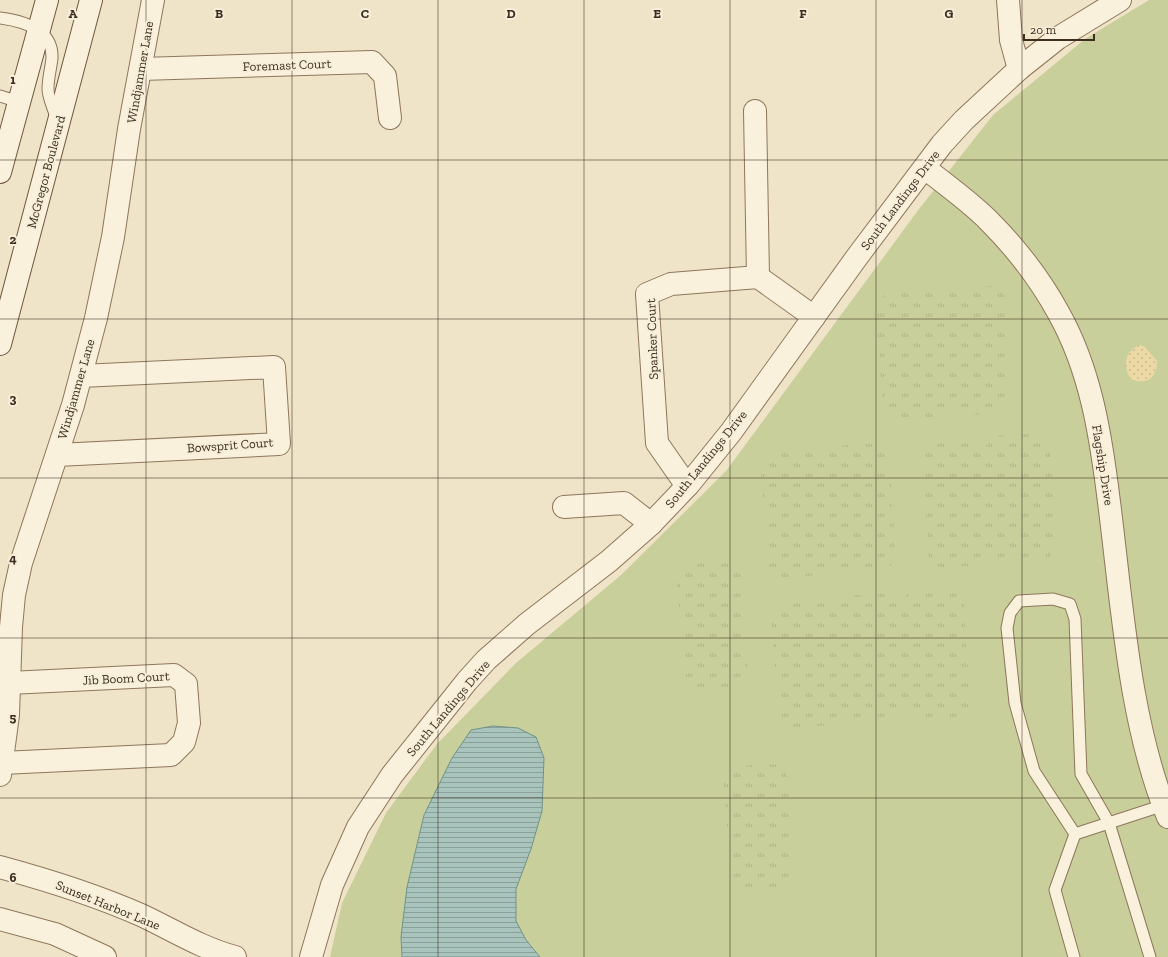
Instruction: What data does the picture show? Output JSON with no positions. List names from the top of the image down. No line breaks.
{"streets":{"street":["Foremast Court","Windjammer Lane","McGregor Boulevard","South Landings Drive","Spanker Court","Bowsprit Court","Flagship Drive","Jib Boom Court","Sunset Harbor Lane"]},"crossings":[["Foremast Court","Windjammer Lane"],["Windjammer Lane","Bowsprit Court"],["Windjammer Lane","Jib Boom Court"],["South Landings Drive","Spanker Court"],["South Landings Drive","Flagship Drive"]],"scale_bar":"20 m","grid":{"columns":["A","B","C","D","E","F","G"],"rows":["1","2","3","4","5","6"]}}
